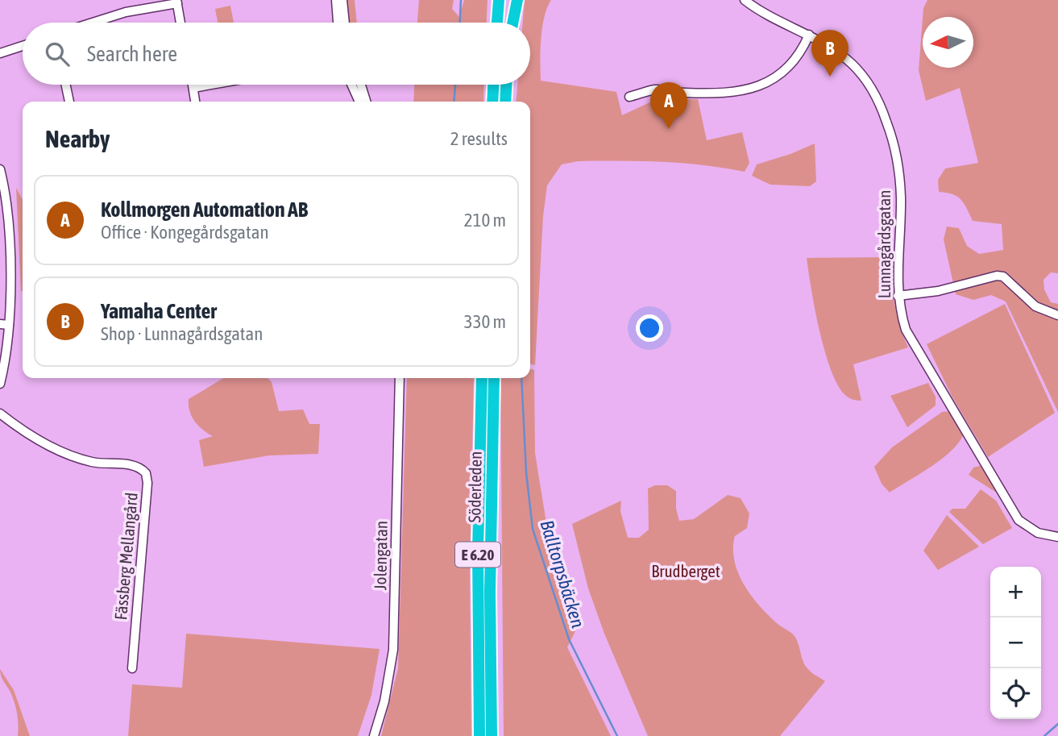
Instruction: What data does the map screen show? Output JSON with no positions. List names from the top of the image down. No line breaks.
{"streets":{"highway":["Söderleden","E 6.20"],"street":["Lunnagårdsgatan","Jolengatan","Fässberg Mellangård"]},"water":["Balltorpsbäcken"],"parks":["Brudberget"],"north":"left","page":{"search":"Search here","pins":["B","A"],"heading":["Nearby","2 results"],"list":[{"mark":"A","name":"Kollmorgen Automation AB","note":"Office · Kongegårdsgatan","value":"210 m"},{"mark":"B","name":"Yamaha Center","note":"Shop · Lunnagårdsgatan","value":"330 m"}],"map_buttons":["+","−"]}}
